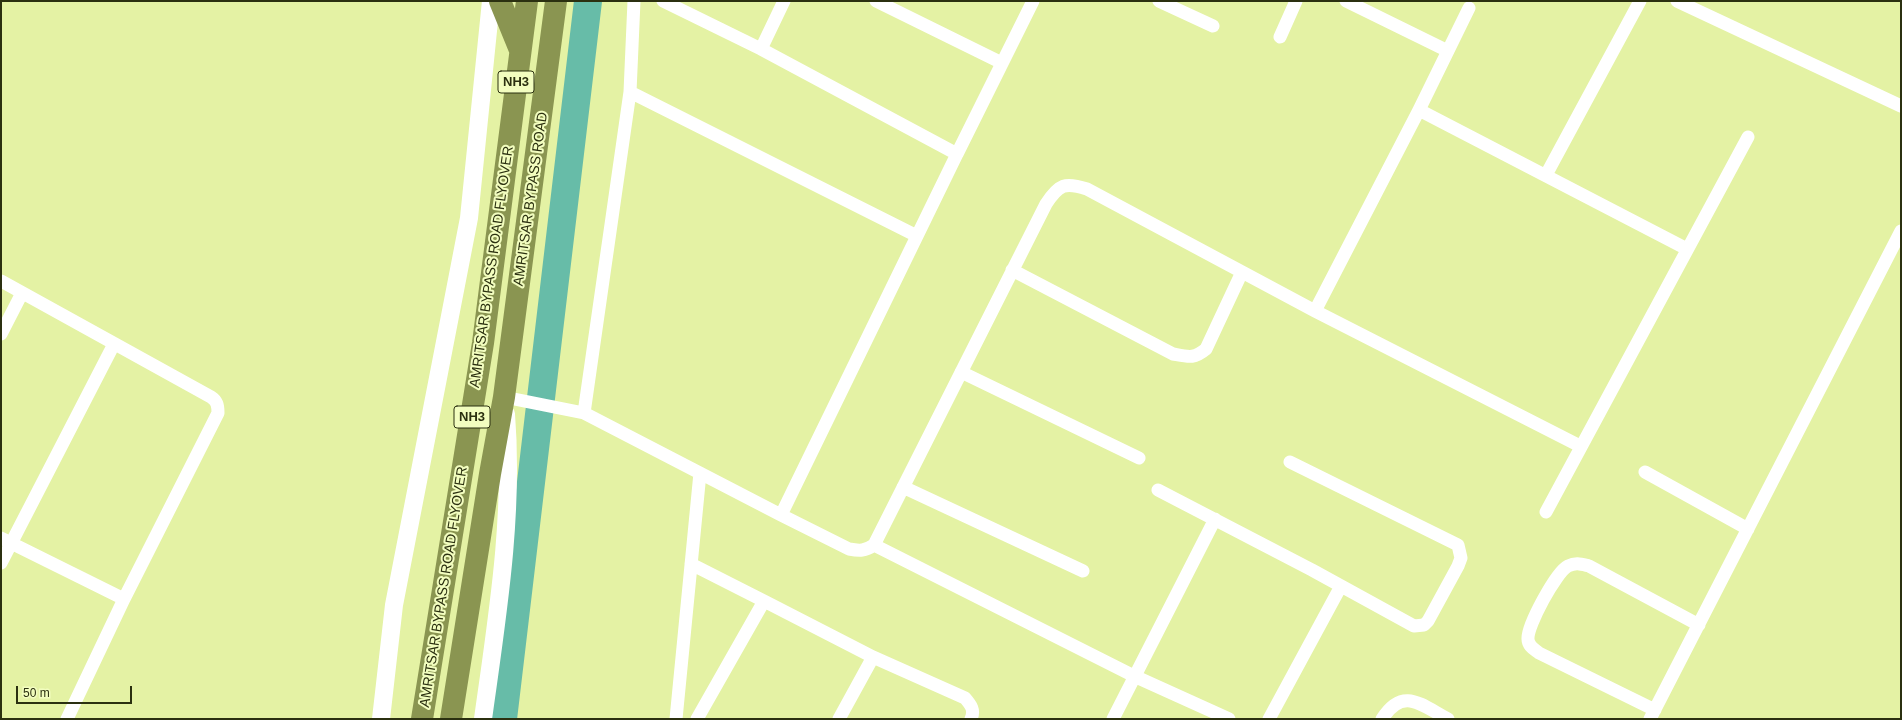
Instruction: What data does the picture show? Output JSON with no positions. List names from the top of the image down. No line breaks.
{"streets":{"highway":["NH3","AMRITSAR BYPASS ROAD","AMRITSAR BYPASS ROAD FLYOVER"]},"crossings":[["NH3","AMRITSAR BYPASS ROAD FLYOVER"],["AMRITSAR BYPASS ROAD","AMRITSAR BYPASS ROAD FLYOVER"]],"scale_bar":"50 m"}
